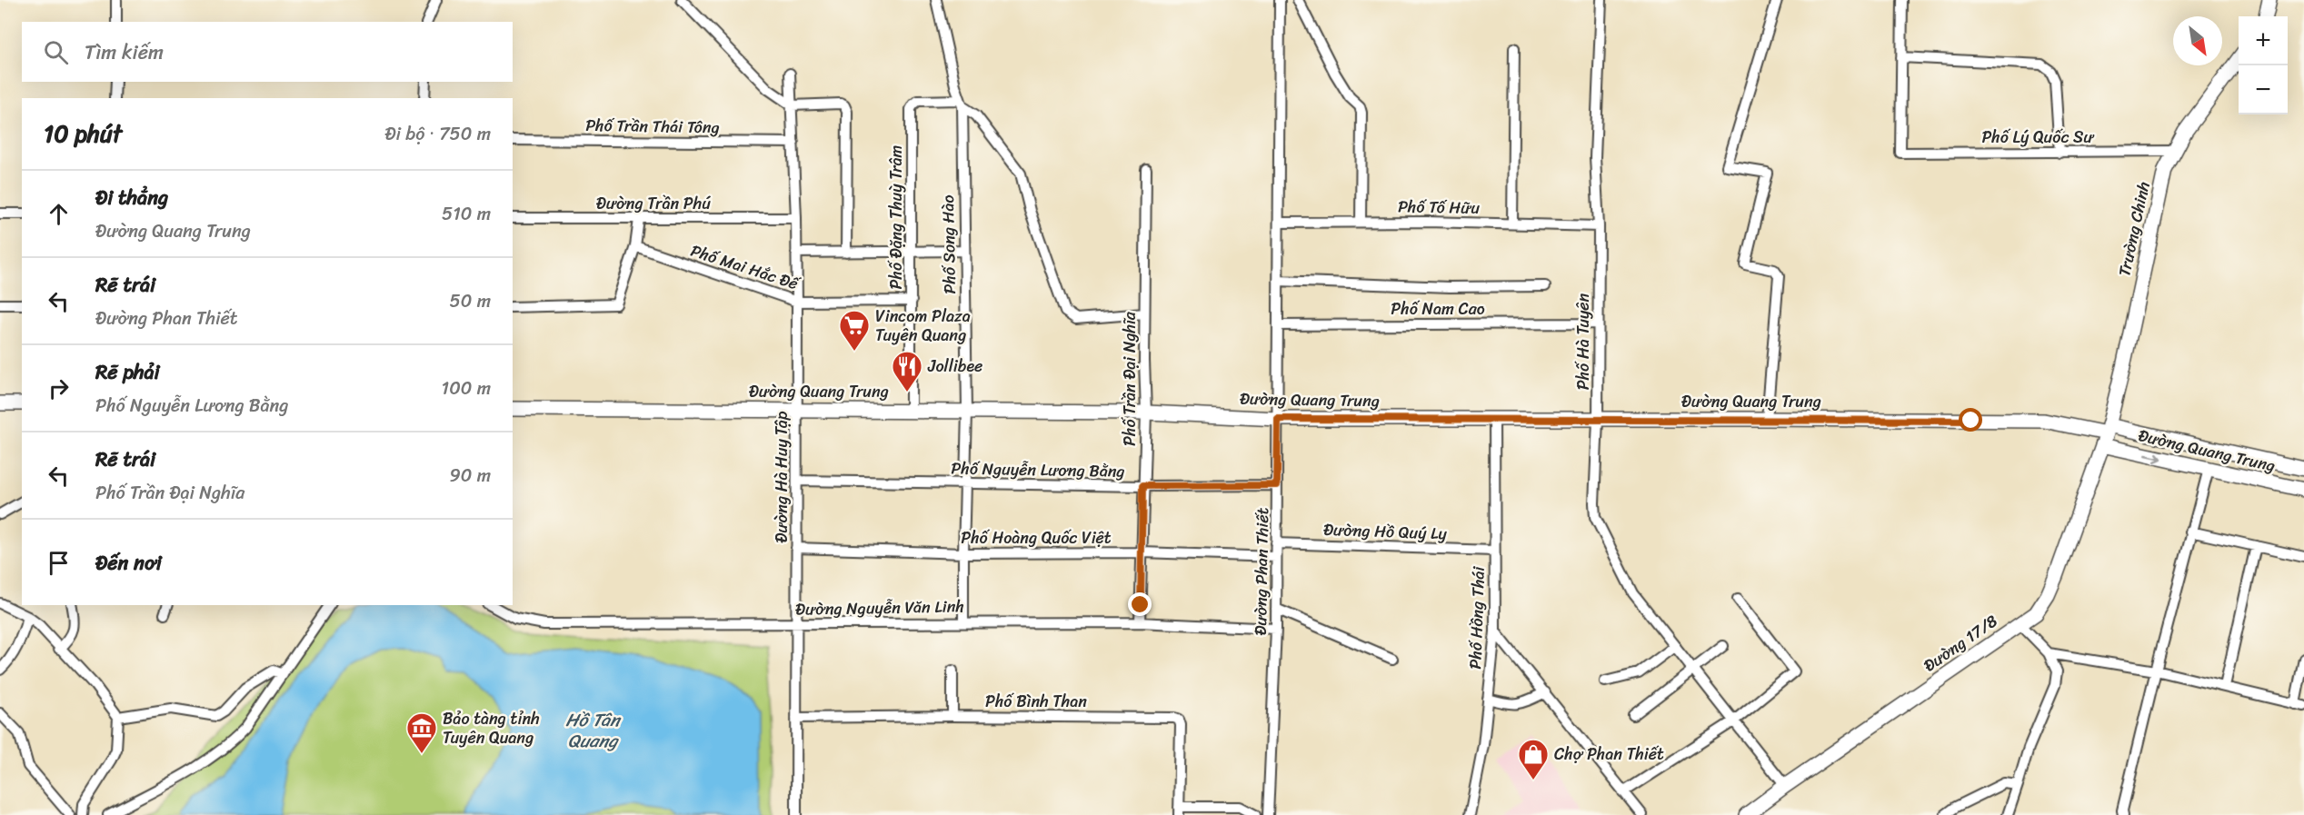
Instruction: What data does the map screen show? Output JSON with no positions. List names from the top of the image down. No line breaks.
{"streets":{"main road":["Trường Chinh","Đường Quang Trung","Đường 17/8"],"street":["Phố Trần Thái Tông","Phố Lý Quốc Sư","Đường Trần Phú","Phố Tố Hữu","Phố Đặng Thuỳ Trâm","Phố Song Hào","Phố Mai Hắc Đế","Phố Nam Cao","Phố Hà Tuyên","Phố Trần Đại Nghĩa","Phố Nguyễn Lương Bằng","Đường Hà Huy Tập","Đường Hồ Quý Ly","Phố Hoàng Quốc Việt","Đường Phan Thiết","Đường Nguyễn Văn Linh","Phố Hồng Thái","Phố Bình Than"]},"crossings":[["Phố Trần Thái Tông","Đường Hà Huy Tập"],["Phố Lý Quốc Sư","Trường Chinh"],["Đường Trần Phú","Đường Hà Huy Tập"],["Phố Tố Hữu","Phố Hà Tuyên"],["Phố Tố Hữu","Đường Phan Thiết"],["Phố Đặng Thuỳ Trâm","Phố Song Hào"],["Phố Đặng Thuỳ Trâm","Phố Mai Hắc Đế"],["Phố Đặng Thuỳ Trâm","Đường Quang Trung"],["Trường Chinh","Đường Quang Trung"],["Trường Chinh","Đường 17/8"],["Phố Song Hào","Đường Quang Trung"],["Phố Song Hào","Phố Nguyễn Lương Bằng"],["Phố Song Hào","Phố Hoàng Quốc Việt"],["Phố Song Hào","Đường Nguyễn Văn Linh"],["Phố Mai Hắc Đế","Đường Hà Huy Tập"],["Phố Nam Cao","Phố Hà Tuyên"],["Phố Nam Cao","Đường Phan Thiết"],["Phố Hà Tuyên","Đường Quang Trung"],["Phố Hà Tuyên","Đường 17/8"],["Phố Trần Đại Nghĩa","Đường Quang Trung"],["Phố Trần Đại Nghĩa","Phố Nguyễn Lương Bằng"],["Phố Trần Đại Nghĩa","Phố Hoàng Quốc Việt"],["Phố Trần Đại Nghĩa","Đường Nguyễn Văn Linh"],["Đường Quang Trung","Đường Hà Huy Tập"],["Đường Quang Trung","Đường Phan Thiết"],["Đường Quang Trung","Phố Hồng Thái"],["Đường Quang Trung","Đường 17/8"],["Phố Nguyễn Lương Bằng","Đường Hà Huy Tập"],["Phố Nguyễn Lương Bằng","Đường Phan Thiết"],["Đường Hà Huy Tập","Phố Hoàng Quốc Việt"],["Đường Hà Huy Tập","Đường Nguyễn Văn Linh"],["Đường Hà Huy Tập","Phố Bình Than"],["Đường Hồ Quý Ly","Đường Phan Thiết"],["Đường Hồ Quý Ly","Phố Hồng Thái"],["Phố Hoàng Quốc Việt","Đường Phan Thiết"],["Đường Phan Thiết","Đường Nguyễn Văn Linh"]],"water":["Hồ Tân Quang"],"places":{"supermarket":["Vincom Plaza Tuyên Quang"],"restaurant":["Jollibee"],"museum":["Bảo tàng tỉnh Tuyên Quang"],"shop":["Chợ Phan Thiết"]},"north":"bottom right","page":{"map_buttons":["+","−"],"search":"Tìm kiếm","heading":["10 phút","Đi bộ · 750 m"],"list":[["Đi thẳng","Đường Quang Trung","510 m"],["Rẽ trái","Đường Phan Thiết","50 m"],["Rẽ phải","Phố Nguyễn Lương Bằng","100 m"],["Rẽ trái","Phố Trần Đại Nghĩa","90 m"],"Đến nơi"]}}
